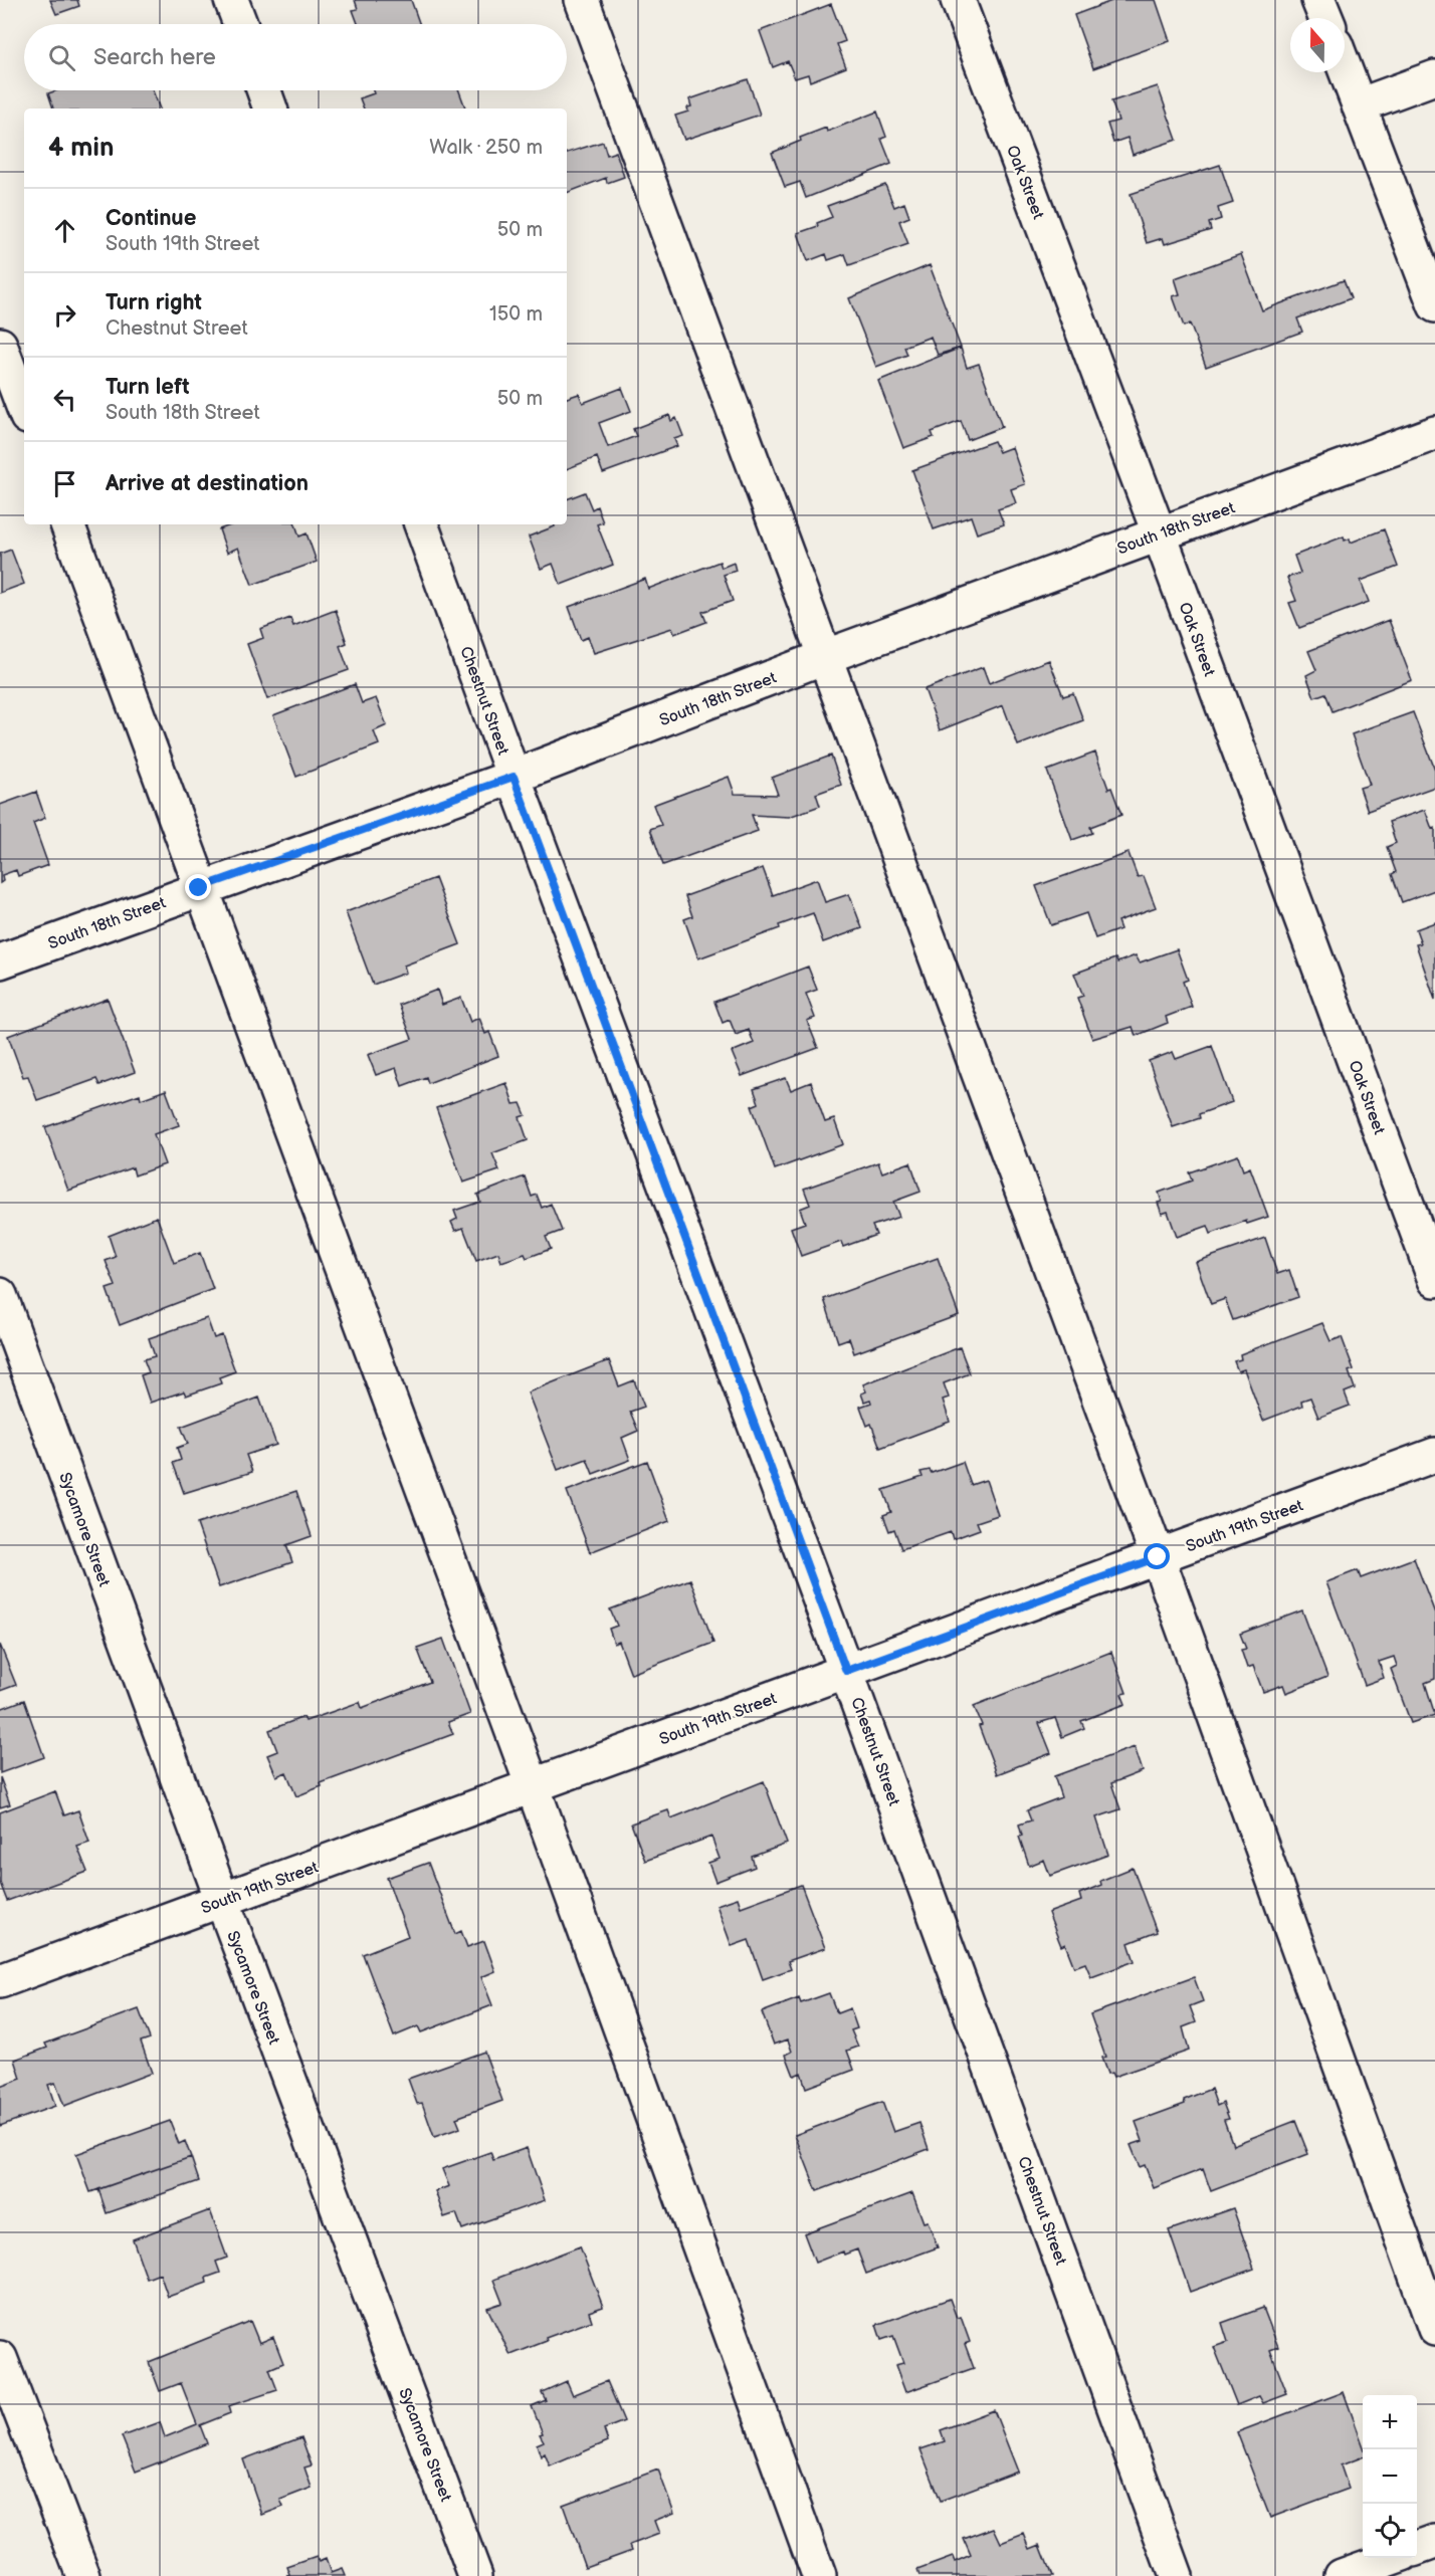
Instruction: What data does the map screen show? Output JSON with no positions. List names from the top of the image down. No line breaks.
{"streets":{"street":["Oak Street","South 18th Street","Chestnut Street","South 19th Street","Sycamore Street"]},"crossings":[["Oak Street","South 18th Street"],["South 18th Street","Chestnut Street"],["Chestnut Street","South 19th Street"],["South 19th Street","Sycamore Street"]],"north":"top","page":{"search":"Search here","heading":["4 min","Walk · 250 m"],"list":[["Continue","South 19th Street","50 m"],["Turn right","Chestnut Street","150 m"],["Turn left","South 18th Street","50 m"],"Arrive at destination"],"map_buttons":["+","−"]}}
